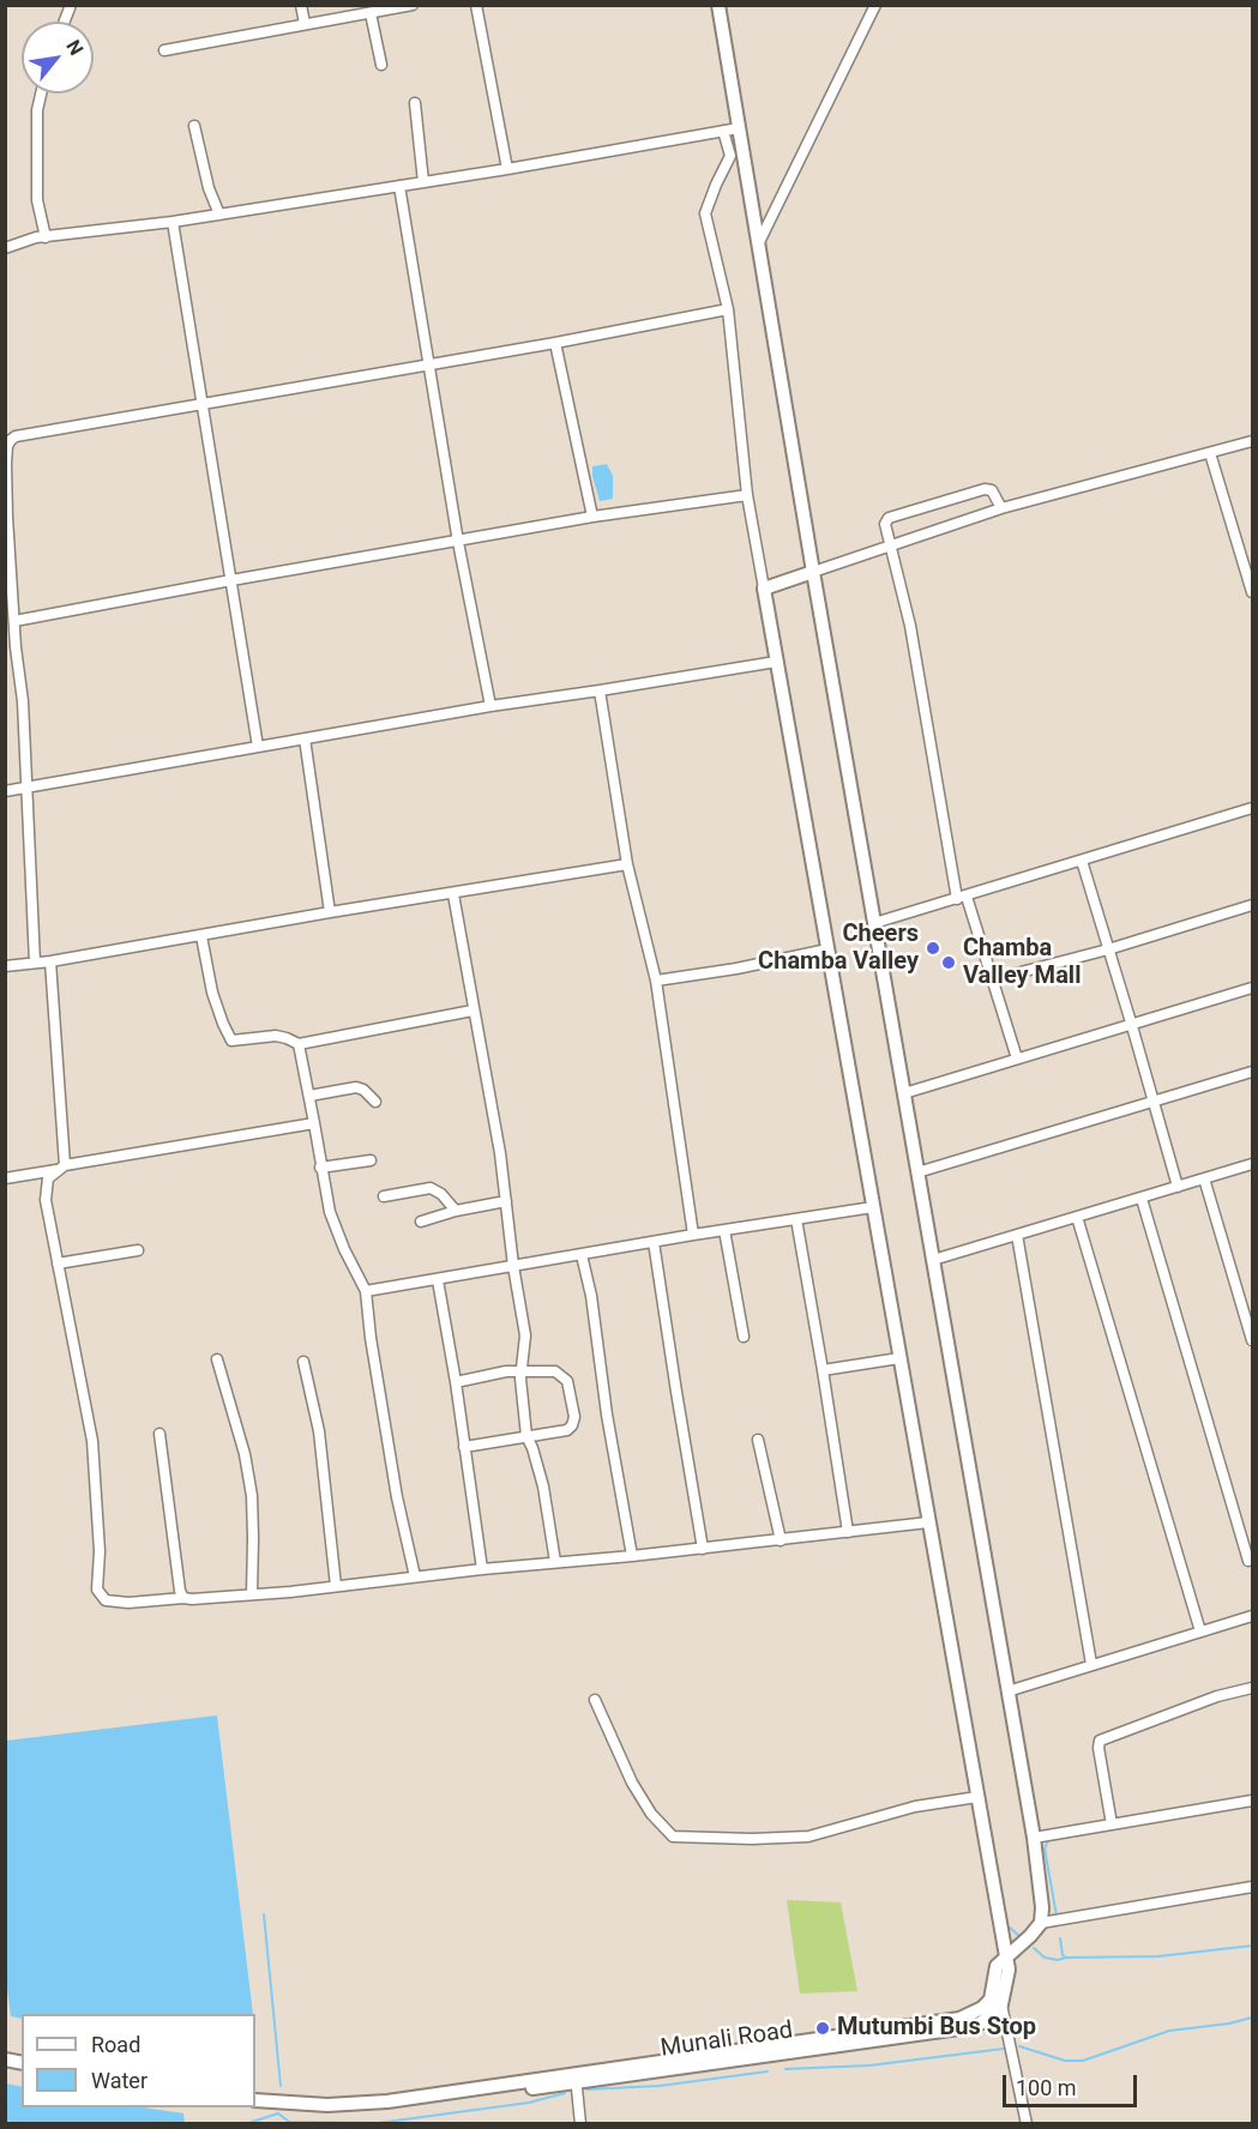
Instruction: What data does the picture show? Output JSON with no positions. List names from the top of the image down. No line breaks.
{"streets":{"main road":["Munali Road"]},"places":["Cheers Chamba Valley","Chamba Valley Mall","Mutumbi Bus Stop"],"legend":["Road","Water"],"scale_bar":"100 m","north":"top right"}
